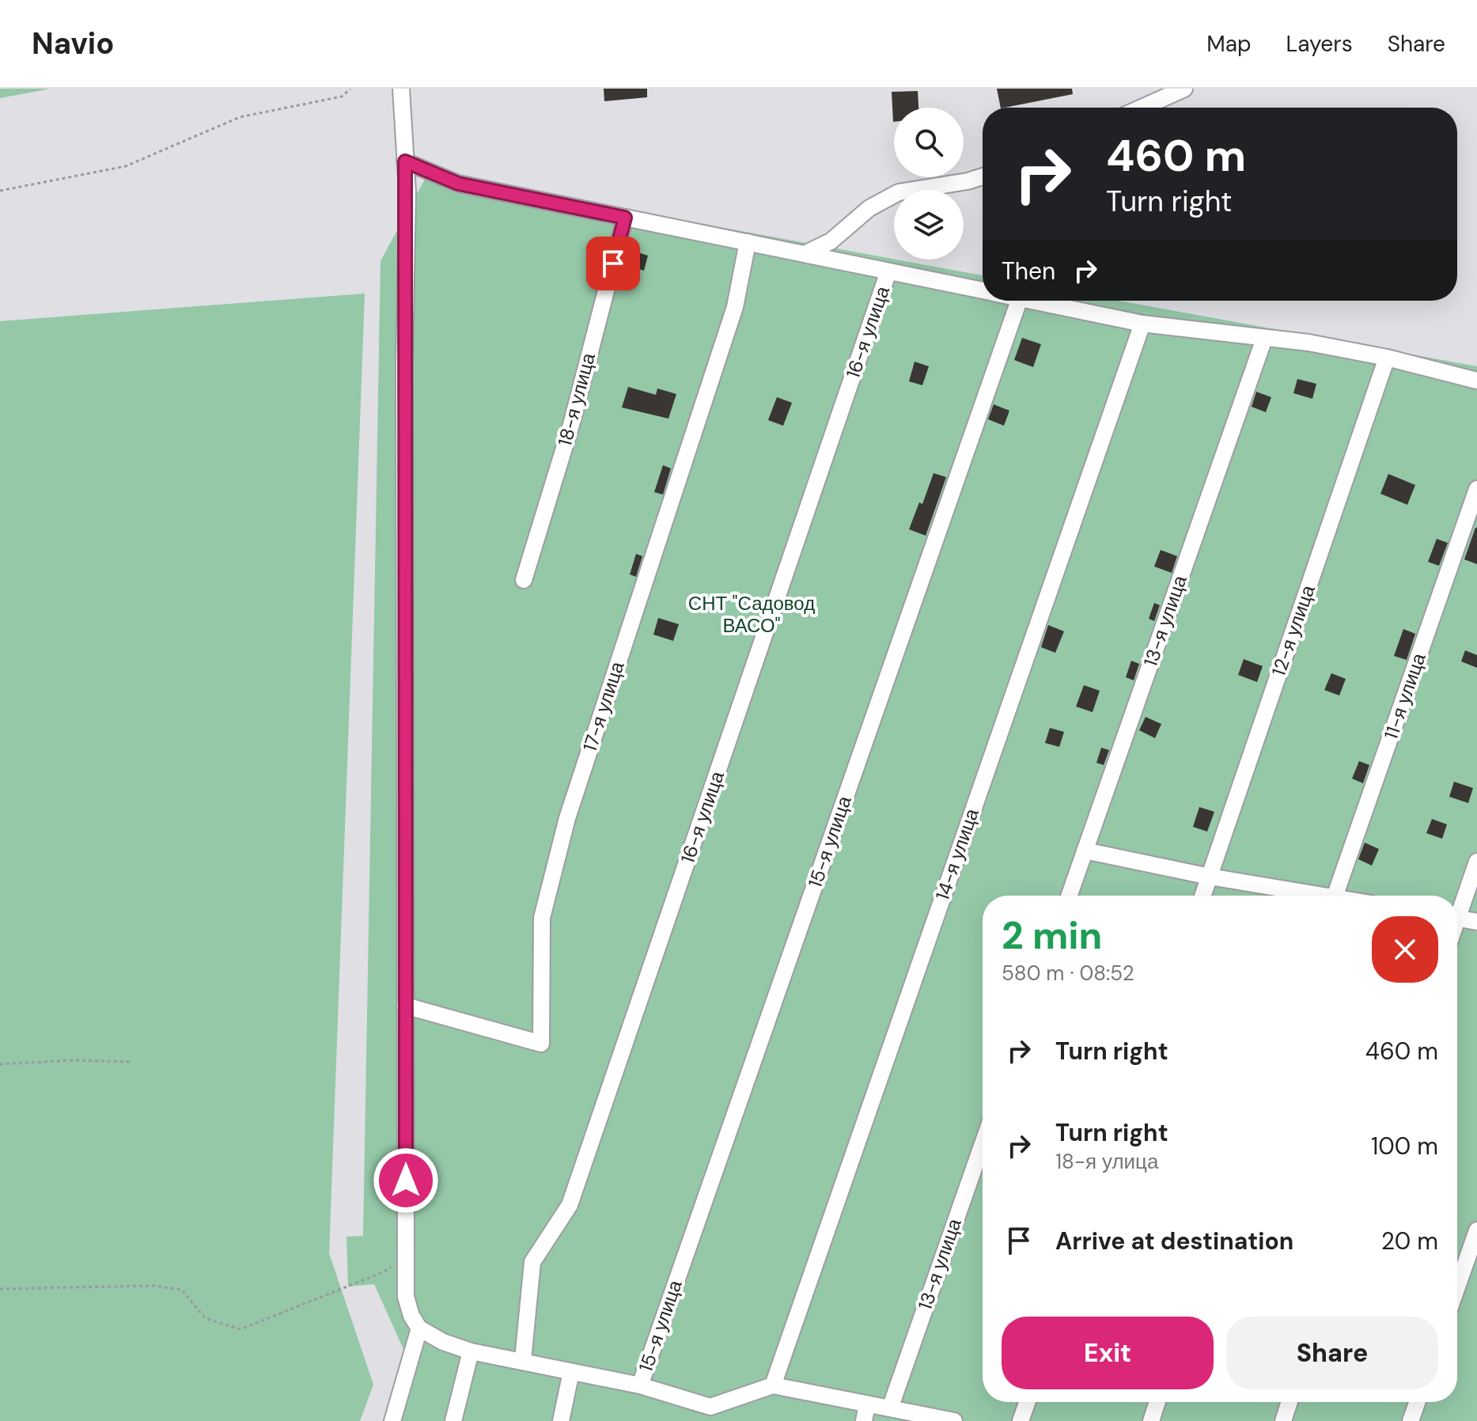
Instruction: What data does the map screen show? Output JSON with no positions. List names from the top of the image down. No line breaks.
{"streets":{"street":["16-я улица","18-я улица","13-я улица","12-я улица","11-я улица","17-я улица","15-я улица","14-я улица"]},"parks":["СНТ \"Садовод ВАСО\""],"page":{"header":"Navio","nav":["Map","Layers","Share"],"turn":["460 m","Turn right"],"then":"Then","heading":["2 min","580 m · 08:52"],"list":[{"name":"Turn right","value":"460 m"},{"name":"Turn right","note":"18-я улица","value":"100 m"},{"name":"Arrive at destination","value":"20 m"}],"buttons":["Exit","Share"]}}
